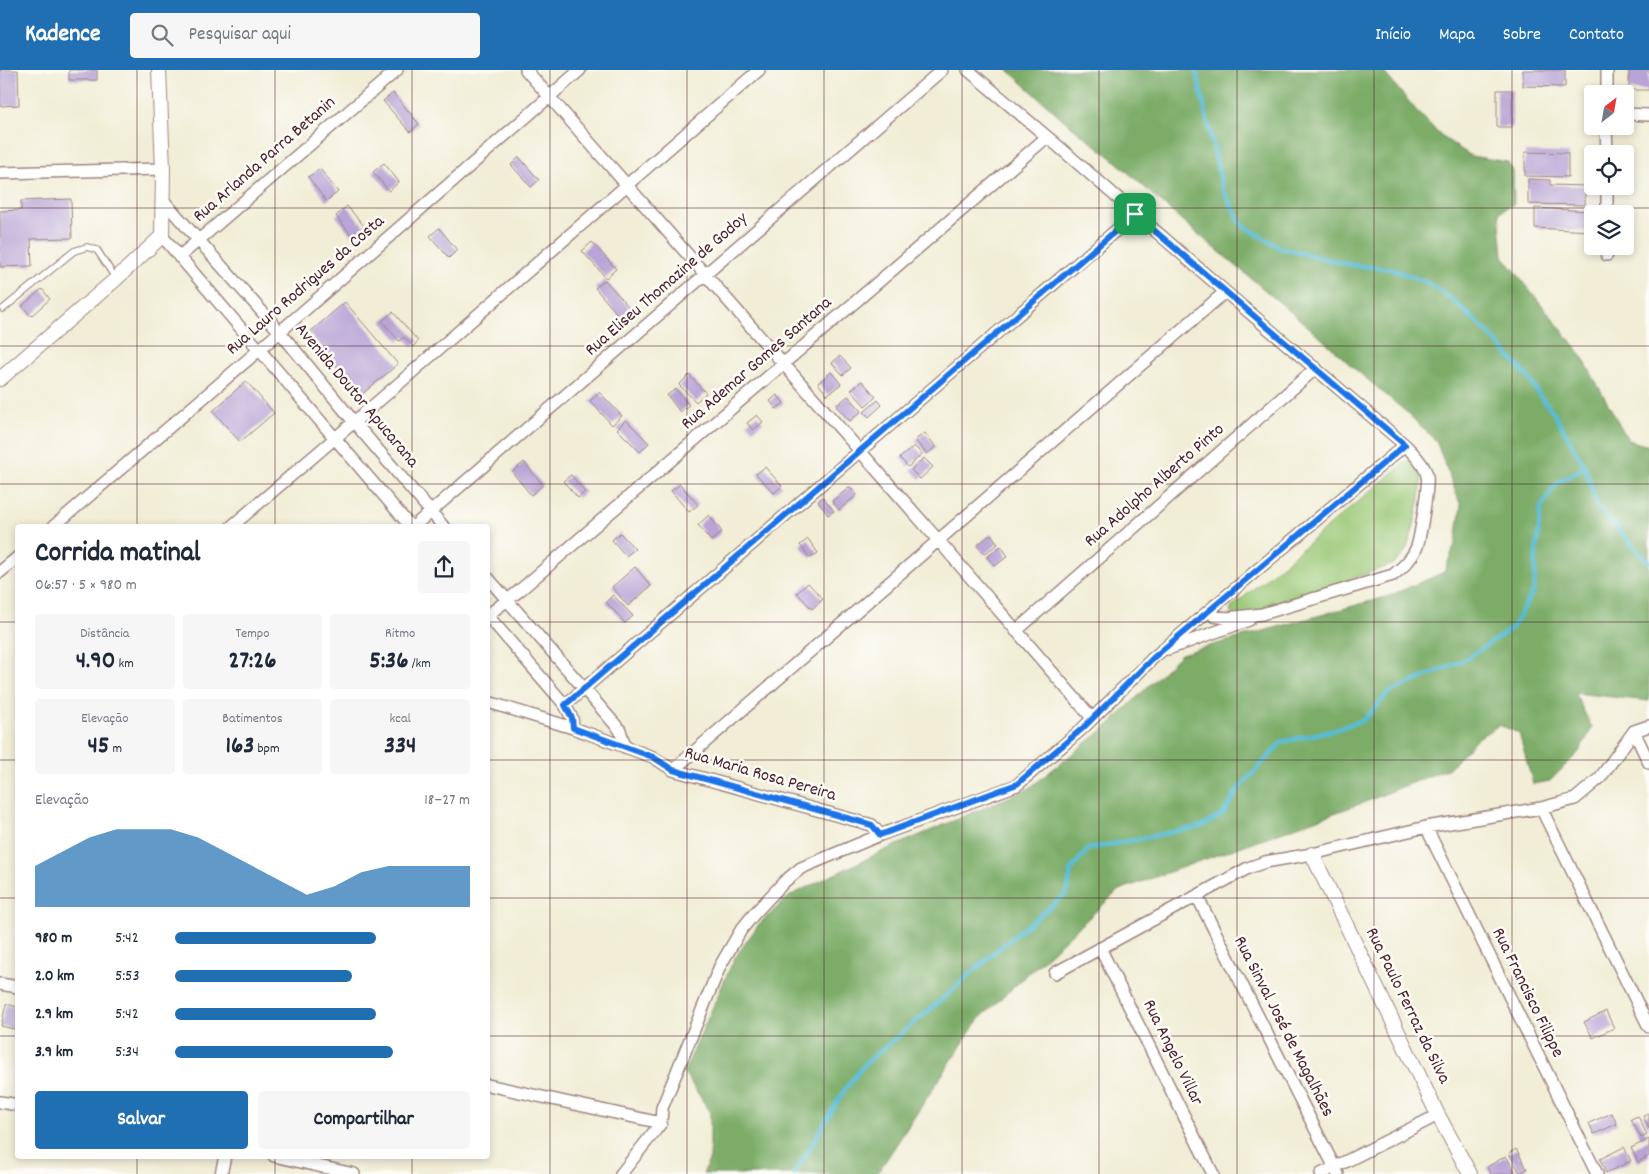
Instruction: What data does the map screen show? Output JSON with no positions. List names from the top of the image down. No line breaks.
{"streets":{"street":["Rua Arlanda Parra Betanin","Rua Eliseu Thomazine de Godoy","Rua Lauro Rodrigues da Costa","Rua Ademar Gomes Santana","Avenida Doutor Apucarana","Rua Adolpho Alberto Pinto","Rua Maria Rosa Pereira","Rua Francisco Filippe","Rua Paulo Ferraz da Silva","Rua Sinval José de Magalhães","Rua Angelo Villar"]},"crossings":[["Rua Arlanda Parra Betanin","Avenida Doutor Apucarana"],["Rua Eliseu Thomazine de Godoy","Avenida Doutor Apucarana"],["Rua Lauro Rodrigues da Costa","Avenida Doutor Apucarana"]],"north":"top right","page":{"header":"Kadence","search":"Pesquisar aqui","nav":["Início","Mapa","Sobre","Contato"],"heading":["Corrida matinal","06:57 · 5 × 980 m"],"stats":[["Distância","4.90 km"],["Tempo","27:26"],["Ritmo","5:36 /km"],["Elevação","45 m"],["Batimentos","163 bpm"],["kcal","334"]],"chart":["Elevação","18–27 m"],"list":[{"name":"980 m","note":"5:42"},{"name":"2.0 km","note":"5:53"},{"name":"2.9 km","note":"5:42"},{"name":"3.9 km","note":"5:34"}],"buttons":["Salvar","Compartilhar"]}}
